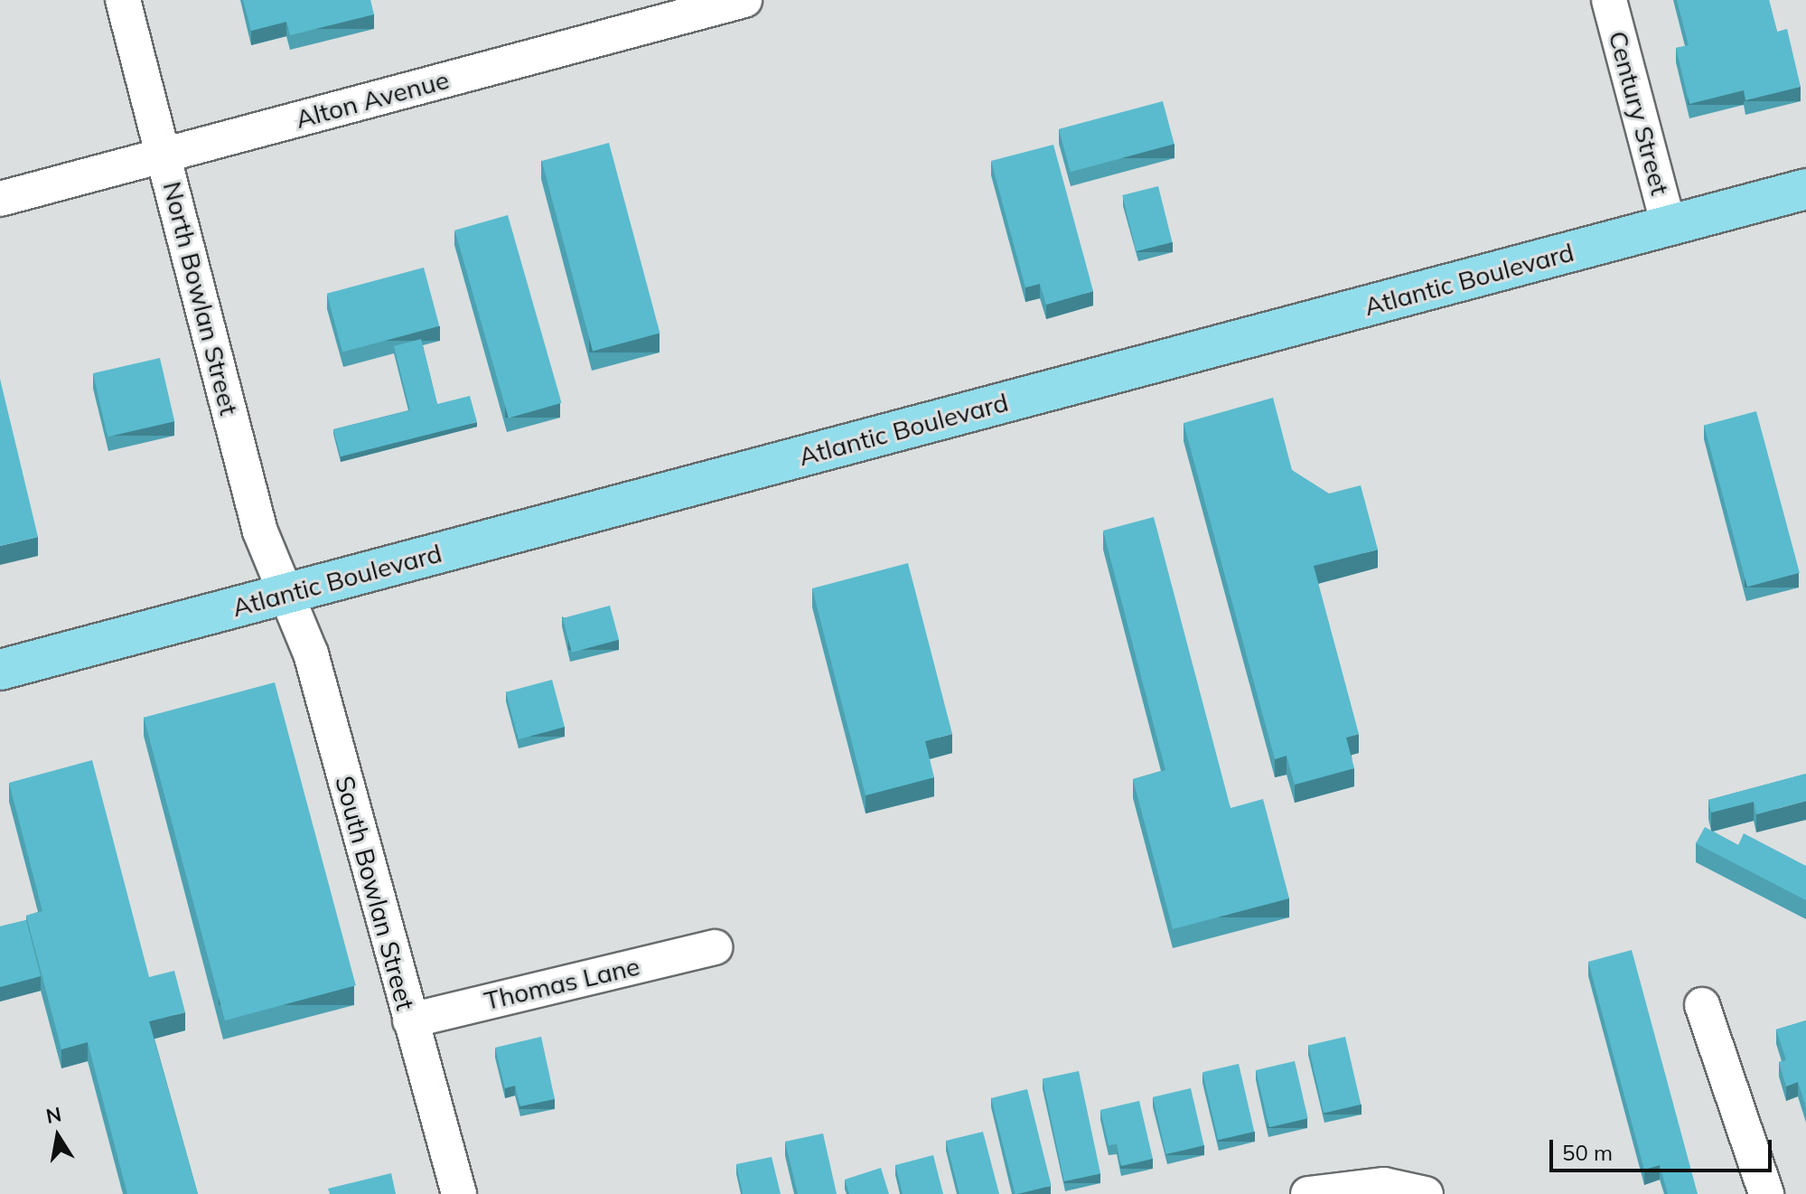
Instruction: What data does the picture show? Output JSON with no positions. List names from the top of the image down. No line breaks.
{"streets":{"main road":["Atlantic Boulevard"],"street":["Alton Avenue","Century Street","North Bowlan Street","South Bowlan Street","Thomas Lane"]},"crossings":[["Alton Avenue","North Bowlan Street"],["Century Street","Atlantic Boulevard"],["Atlantic Boulevard","North Bowlan Street"],["Atlantic Boulevard","South Bowlan Street"],["North Bowlan Street","South Bowlan Street"],["South Bowlan Street","Thomas Lane"]],"scale_bar":"50 m","north":"top"}
